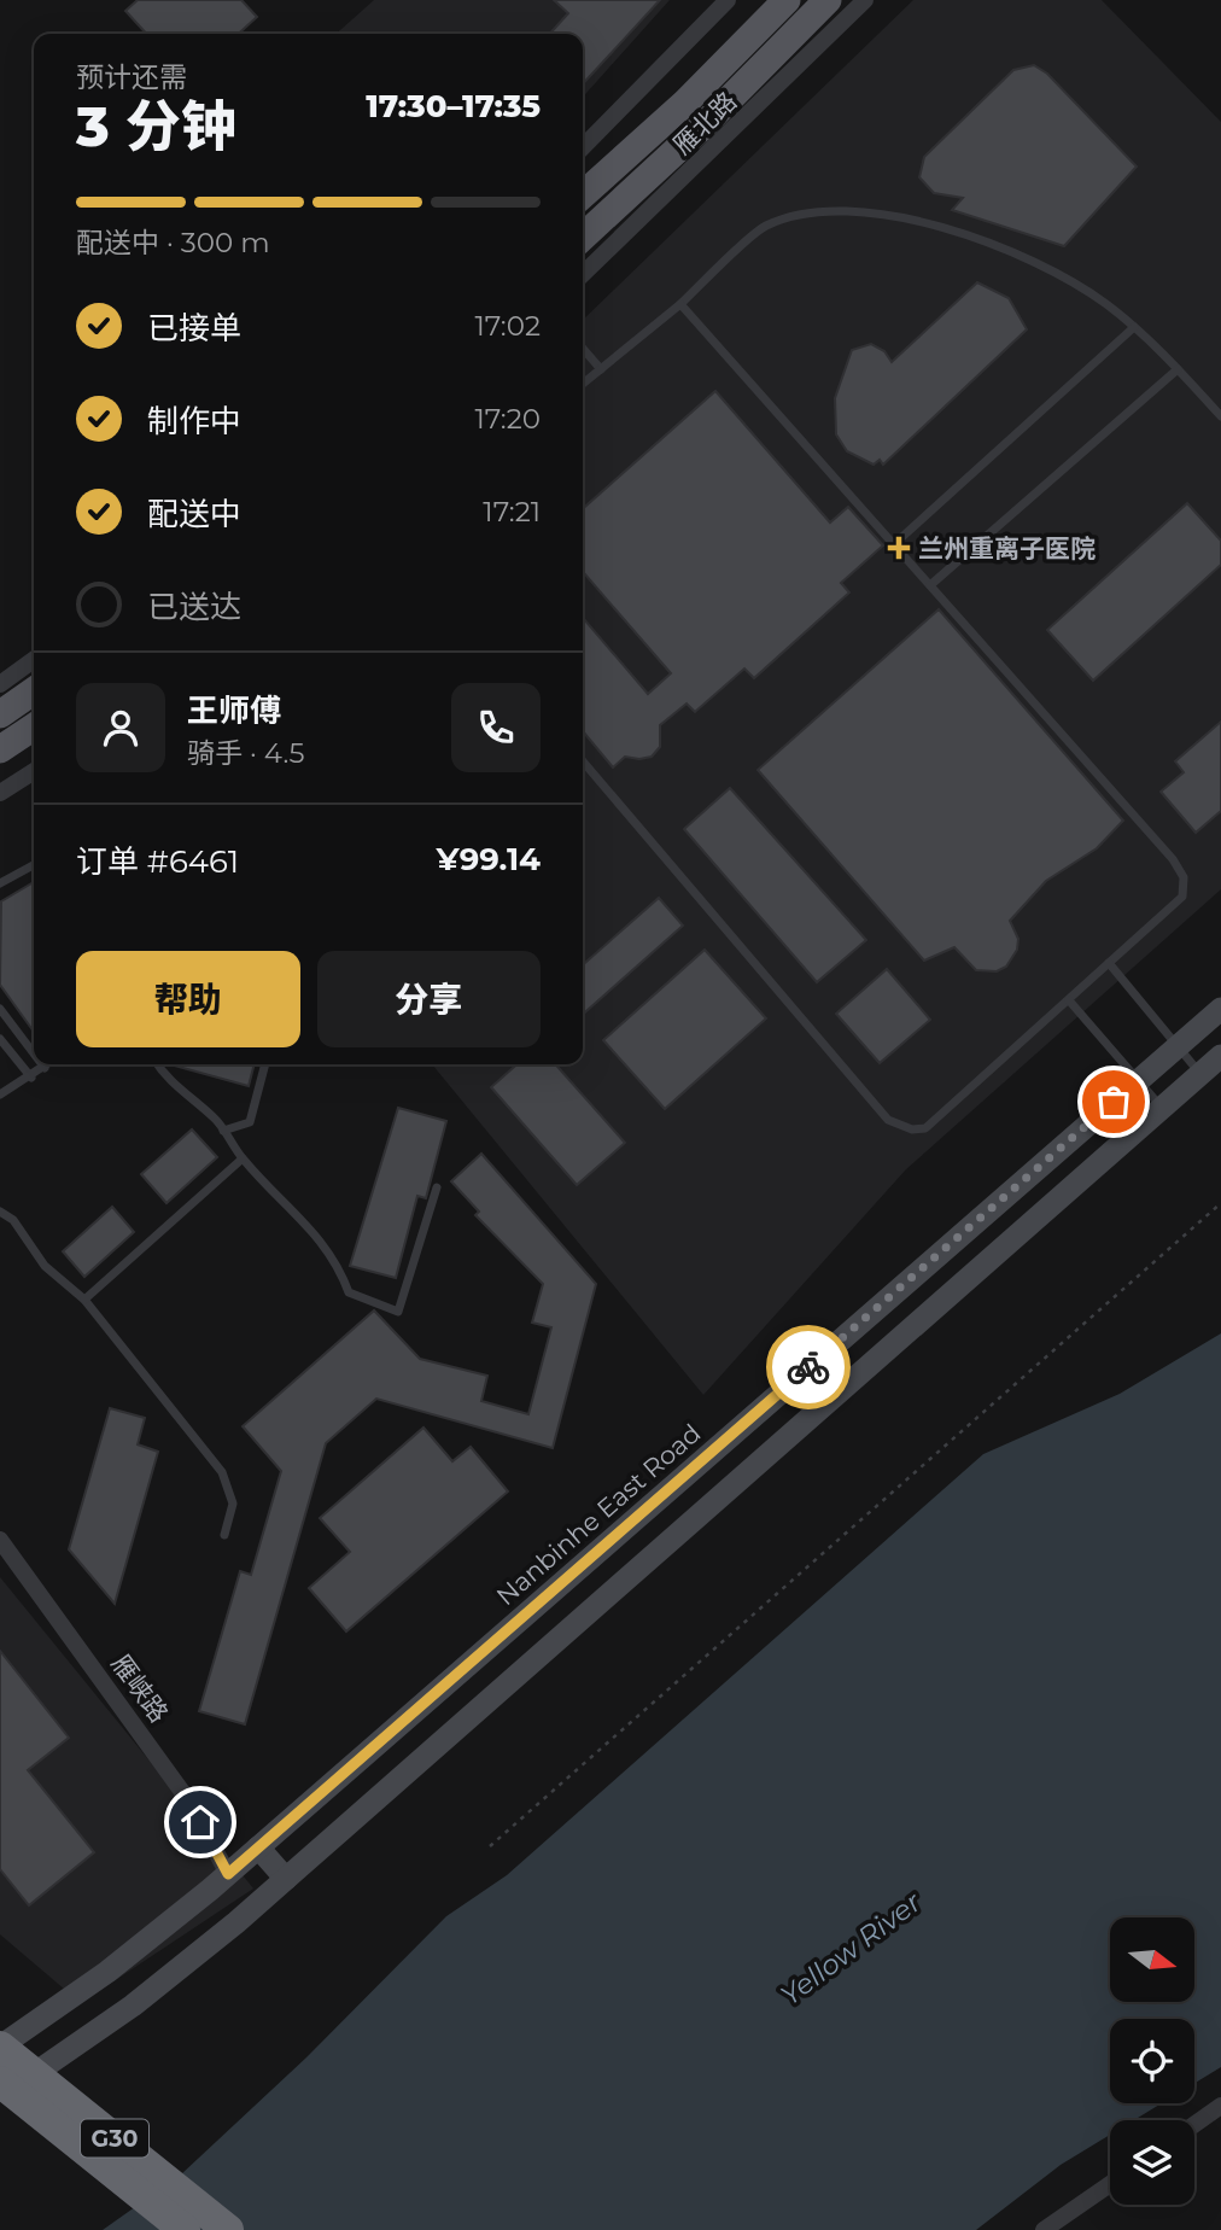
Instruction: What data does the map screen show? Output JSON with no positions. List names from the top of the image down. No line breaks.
{"streets":{"highway":["G30"],"main road":["雁北路","Nanbinhe East Road"],"street":["雁峡路"]},"crossings":[["Nanbinhe East Road","雁峡路"],["Nanbinhe East Road","G30"]],"water":["Yellow River"],"places":{"health":["兰州重离子医院"]},"north":"right","page":{"heading":["3 分钟","预计还需","17:30–17:35"],"panel":["王师傅","骑手 · 4.5","订单 #6461","¥99.14"],"bar":"配送中 · 300 m","list":[["已接单","17:02"],["制作中","17:20"],["配送中","17:21"],"已送达"],"buttons":["帮助","分享"]}}
